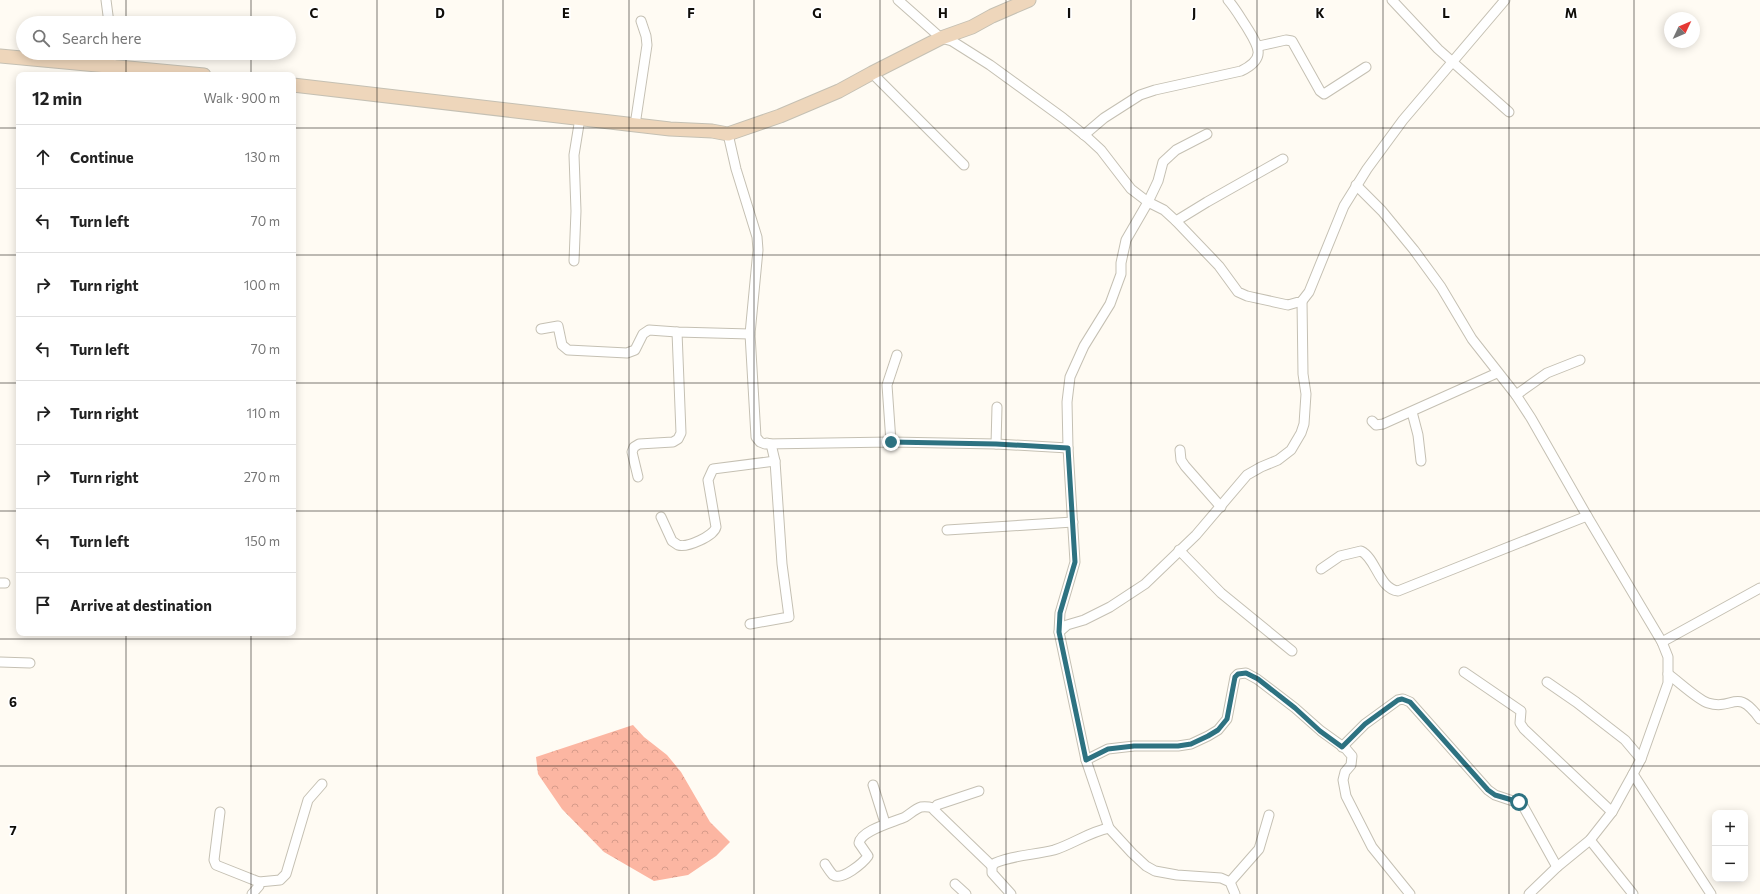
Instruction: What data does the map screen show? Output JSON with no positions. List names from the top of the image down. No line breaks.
{"north":"top right","page":{"search":"Search here","heading":["12 min","Walk · 900 m"],"list":[["Continue","130 m"],["Turn left","70 m"],["Turn right","100 m"],["Turn left","70 m"],["Turn right","110 m"],["Turn right","270 m"],["Turn left","150 m"],"Arrive at destination"],"map_buttons":["+","−"]},"grid":{"columns":["C","D","E","F","G","H","I","J","K","L","M"],"rows":["6","7"]}}
